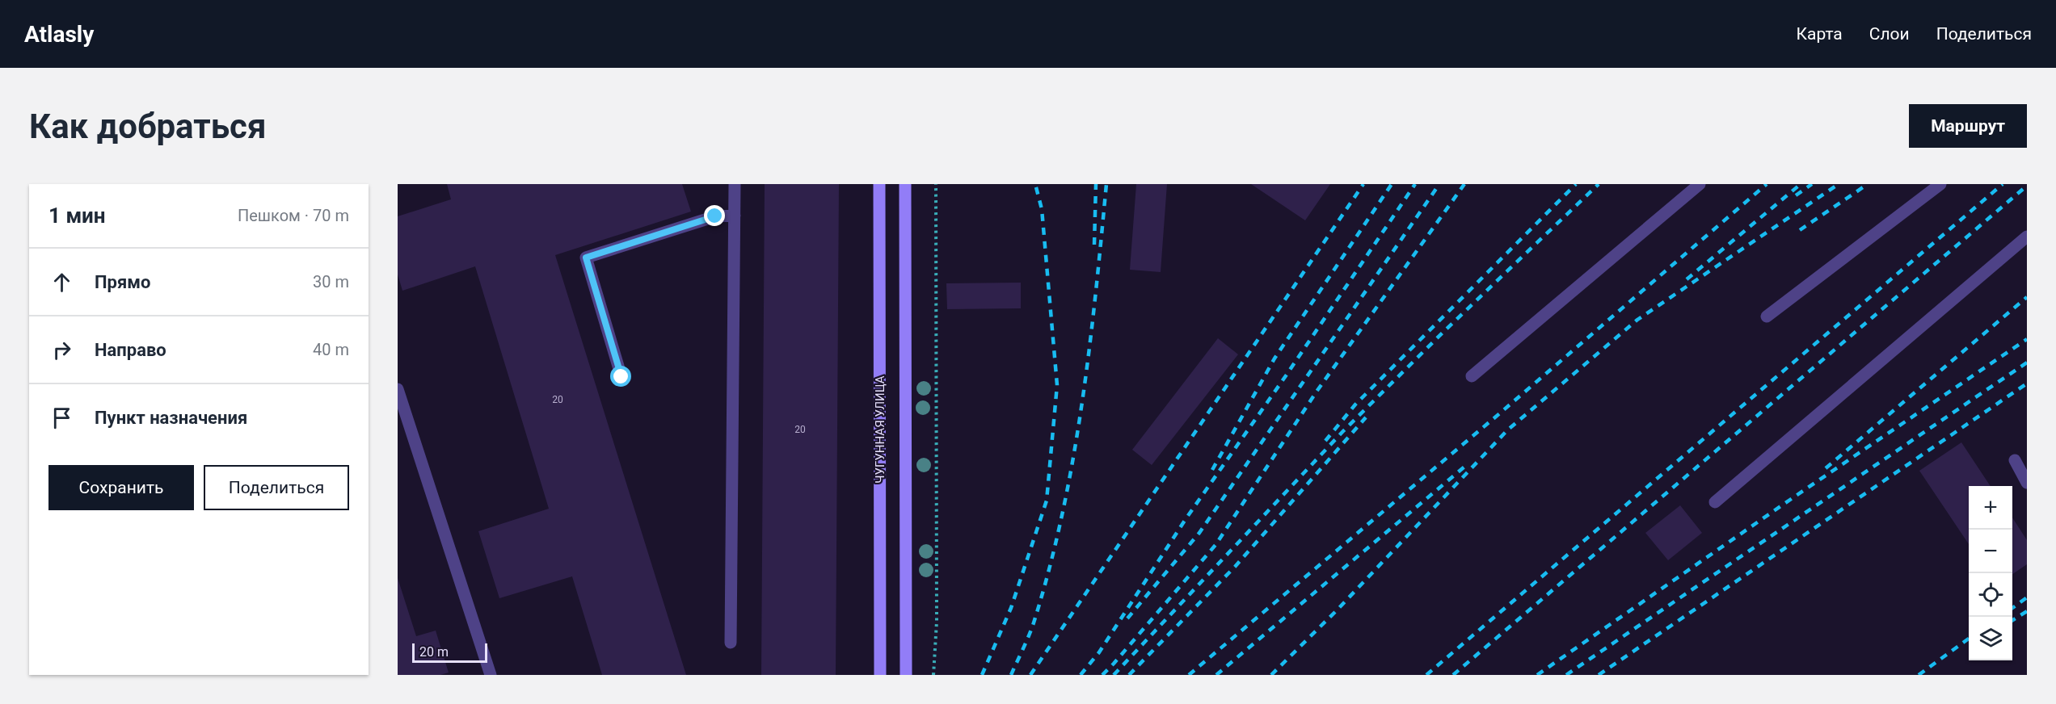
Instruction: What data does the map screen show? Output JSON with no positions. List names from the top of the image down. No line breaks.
{"streets":{"street":["ЧУГУННАЯ УЛИЦА"]},"house_numbers":["20","20"],"scale_bar":"20 m","page":{"header":"Atlasly","nav":["Карта","Слои","Поделиться"],"buttons":["Маршрут",["Сохранить","Поделиться"]],"title":"Как добраться","heading":["1 мин","Пешком · 70 m"],"list":[["Прямо","30 m"],["Направо","40 m"],"Пункт назначения"],"map_buttons":["+","−"],"scale":"20 m"}}
